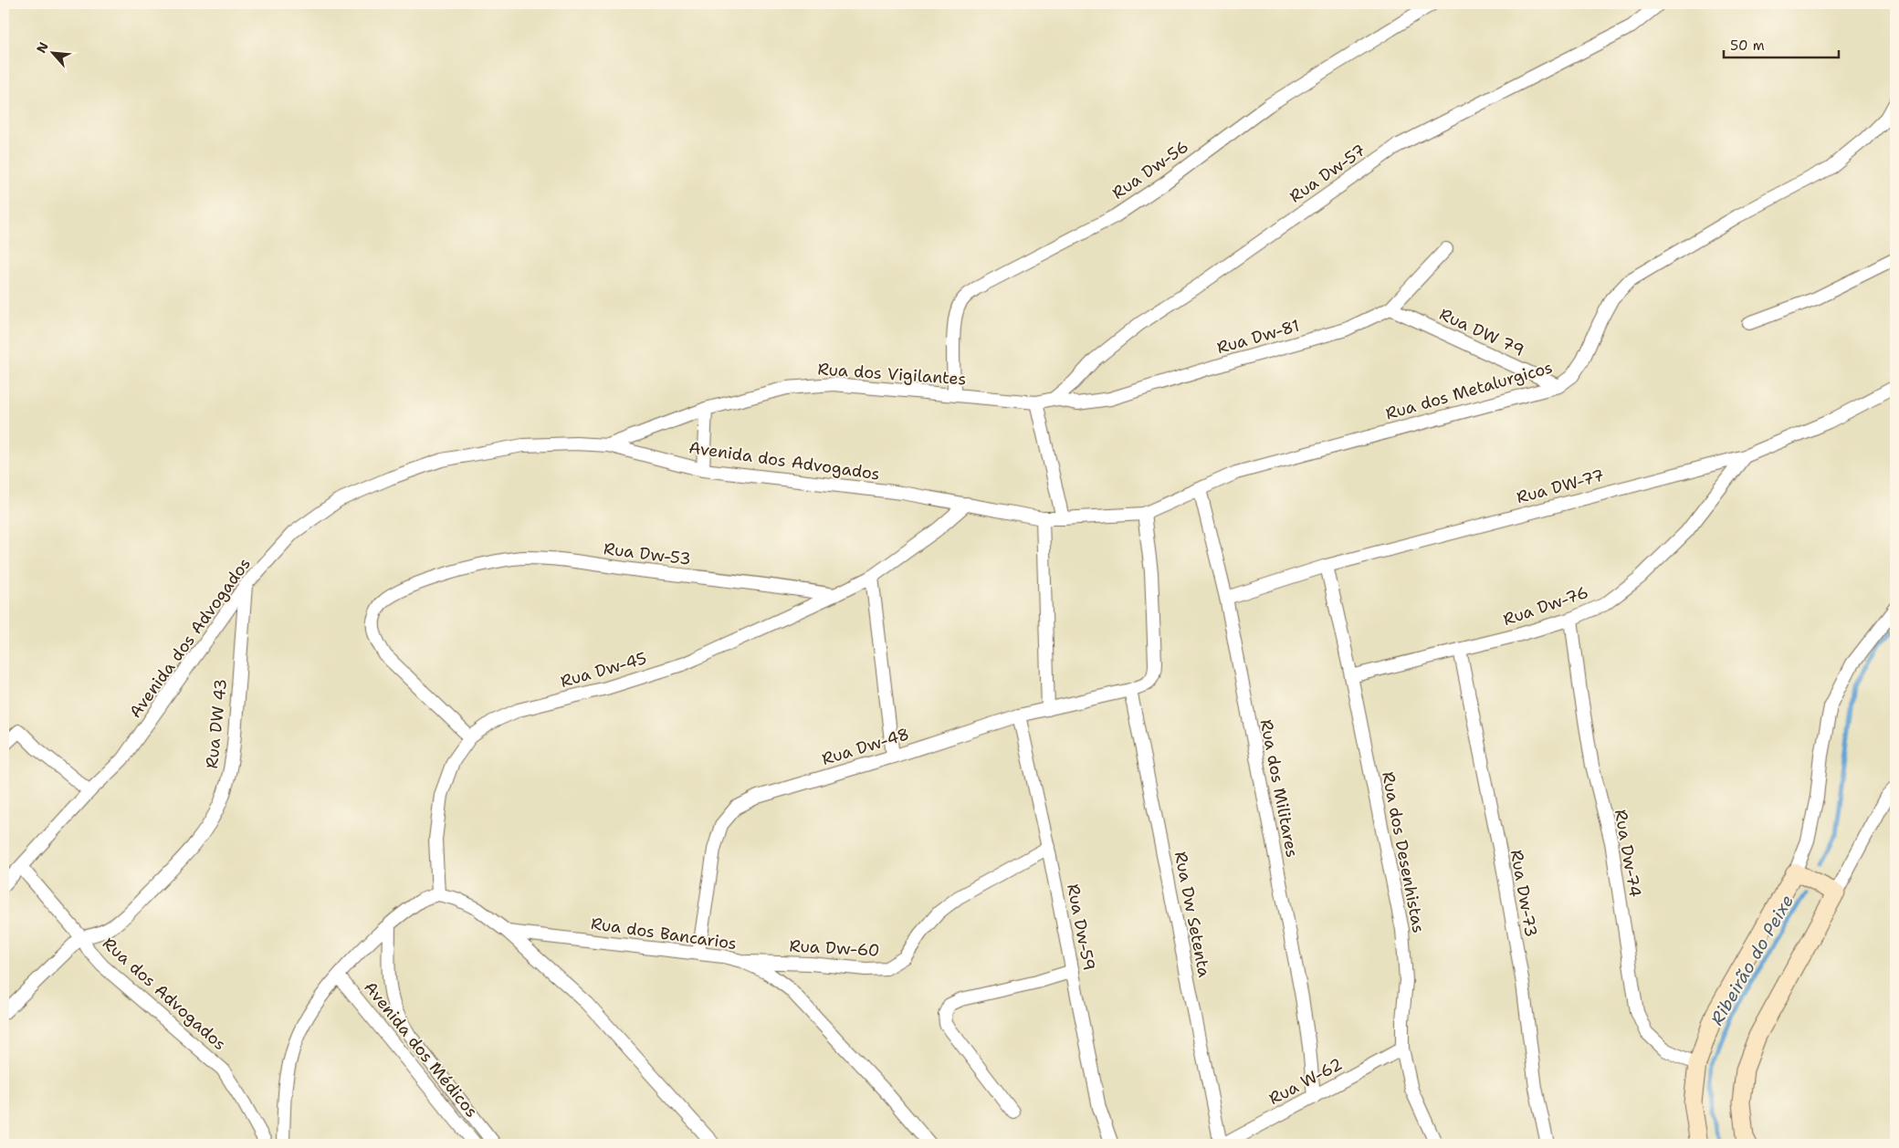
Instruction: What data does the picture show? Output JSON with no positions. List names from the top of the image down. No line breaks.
{"streets":{"street":["Rua Dw-56","Rua Dw-57","Rua DW 79","Rua Dw-81","Rua dos Vigilantes","Rua dos Metalurgicos","Avenida dos Advogados","Rua DW-77","Rua Dw-53","Rua Dw-76","Rua Dw-45","Rua DW 43","Rua Dw-48","Rua dos Militares","Rua dos Desenhistas","Rua Dw-74","Rua Dw-73","Rua Dw Setenta","Rua Dw-59","Rua dos Bancarios","Rua Dw-60","Rua dos Advogados","Avenida dos Médicos","Rua W-62"]},"crossings":[["Rua Dw-56","Rua dos Vigilantes"],["Rua Dw-57","Rua Dw-81"],["Rua Dw-57","Rua dos Vigilantes"],["Rua DW 79","Rua Dw-81"],["Rua DW 79","Rua dos Metalurgicos"],["Rua dos Vigilantes","Avenida dos Advogados"],["Rua dos Metalurgicos","Avenida dos Advogados"],["Rua dos Metalurgicos","Rua Dw-48"],["Rua dos Metalurgicos","Rua dos Militares"],["Avenida dos Advogados","Rua Dw-45"],["Avenida dos Advogados","Rua DW 43"],["Avenida dos Advogados","Rua Dw-48"],["Rua DW-77","Rua Dw-76"],["Rua DW-77","Rua dos Militares"],["Rua DW-77","Rua dos Desenhistas"],["Rua Dw-53","Rua Dw-45"],["Rua Dw-76","Rua dos Desenhistas"],["Rua Dw-76","Rua Dw-74"],["Rua Dw-76","Rua Dw-73"],["Rua DW 43","Rua dos Advogados"],["Rua Dw-48","Rua Dw Setenta"],["Rua Dw-48","Rua Dw-59"],["Rua Dw-48","Rua dos Bancarios"],["Rua dos Militares","Rua W-62"],["Rua dos Desenhistas","Rua W-62"],["Rua Dw Setenta","Rua W-62"],["Rua Dw-59","Rua Dw-60"],["Rua dos Bancarios","Rua Dw-60"]],"water":["Ribeirão do Peixe"],"scale_bar":"50 m","north":"top left"}
